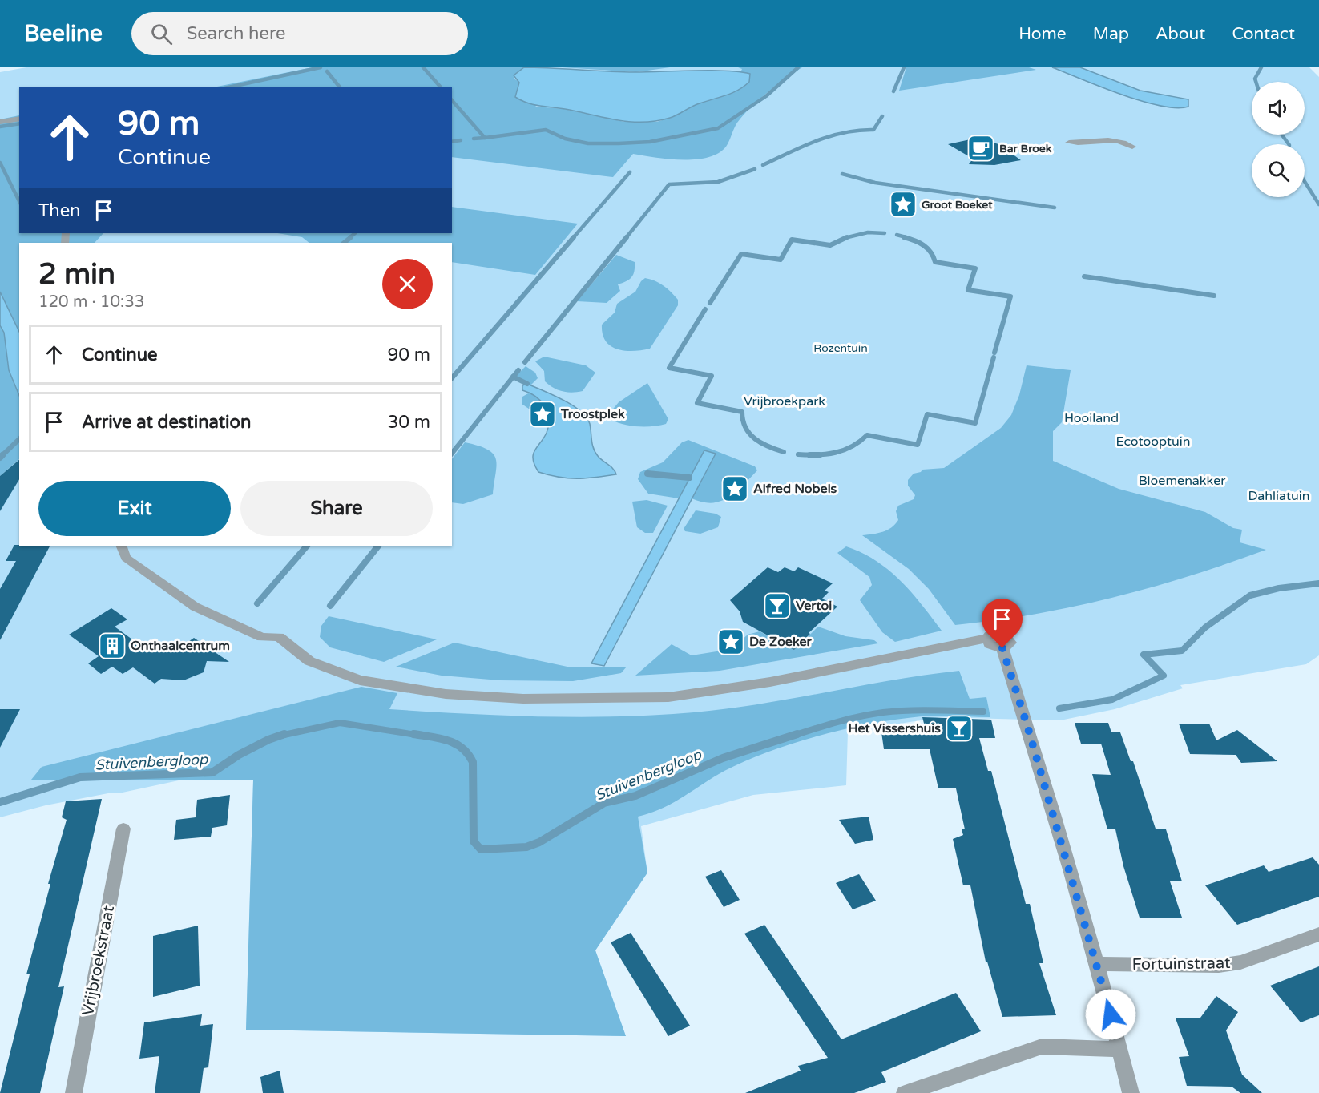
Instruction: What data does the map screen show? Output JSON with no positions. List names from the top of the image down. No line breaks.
{"streets":{"street":["Vrijbroekstraat","Fortuinstraat"]},"water":["Stuivenbergloop"],"parks":["Rozentuin","Vrijbroekpark","Hooiland","Ecotooptuin","Bloemenakker","Dahliatuin"],"places":{"cafe":["Bar Broek"],"place":["Groot Boeket","Troostplek","Alfred Nobels","De Zoeker"],"bar":["Vertoi","Het Vissershuis"],"building":["Onthaalcentrum"]},"page":{"header":"Beeline","search":"Search here","nav":["Home","Map","About","Contact"],"turn":["90 m","Continue"],"then":"Then","heading":["2 min","120 m · 10:33"],"list":[{"name":"Continue","value":"90 m"},{"name":"Arrive at destination","value":"30 m"}],"buttons":["Exit","Share"]}}
